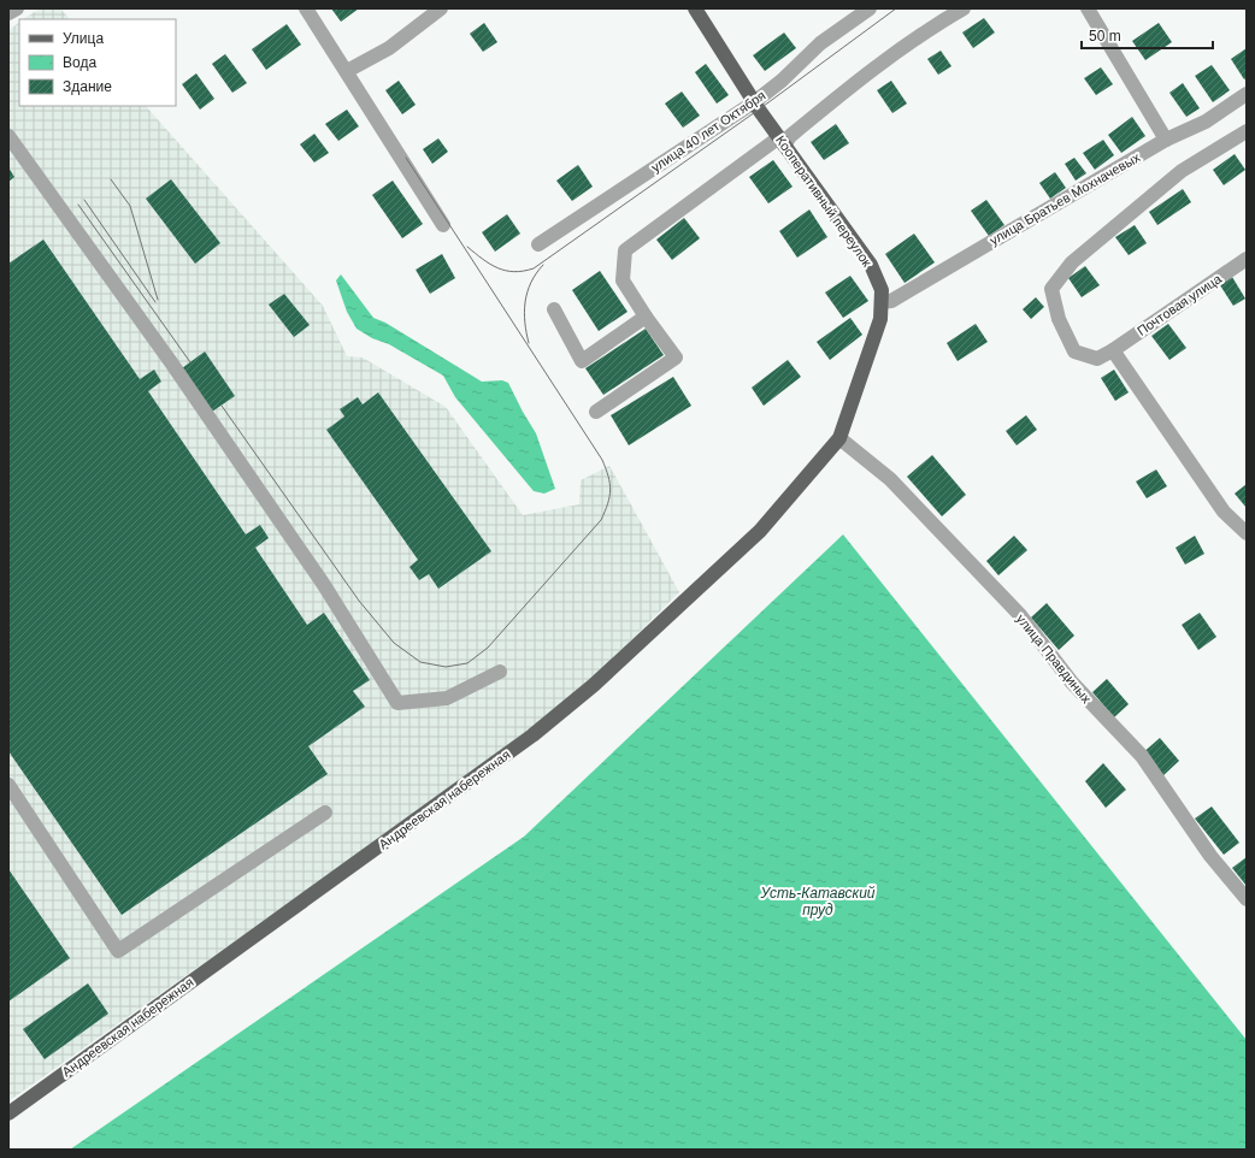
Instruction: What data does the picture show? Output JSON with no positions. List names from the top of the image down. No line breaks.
{"streets":{"main road":["Кооперативный переулок","Андреевская набережная"],"street":["улица 40 лет Октября","улица Братьев Мохначевых","Почтовая улица","улица Правдиных"]},"crossings":[["улица 40 лет Октября","Кооперативный переулок"],["улица Братьев Мохначевых","Кооперативный переулок"],["Кооперативный переулок","улица Правдиных"],["Кооперативный переулок","Андреевская набережная"],["улица Правдиных","Андреевская набережная"]],"water":["Усть-Катавский пруд"],"legend":["Улица","Вода","Здание"],"scale_bar":"50 m"}
